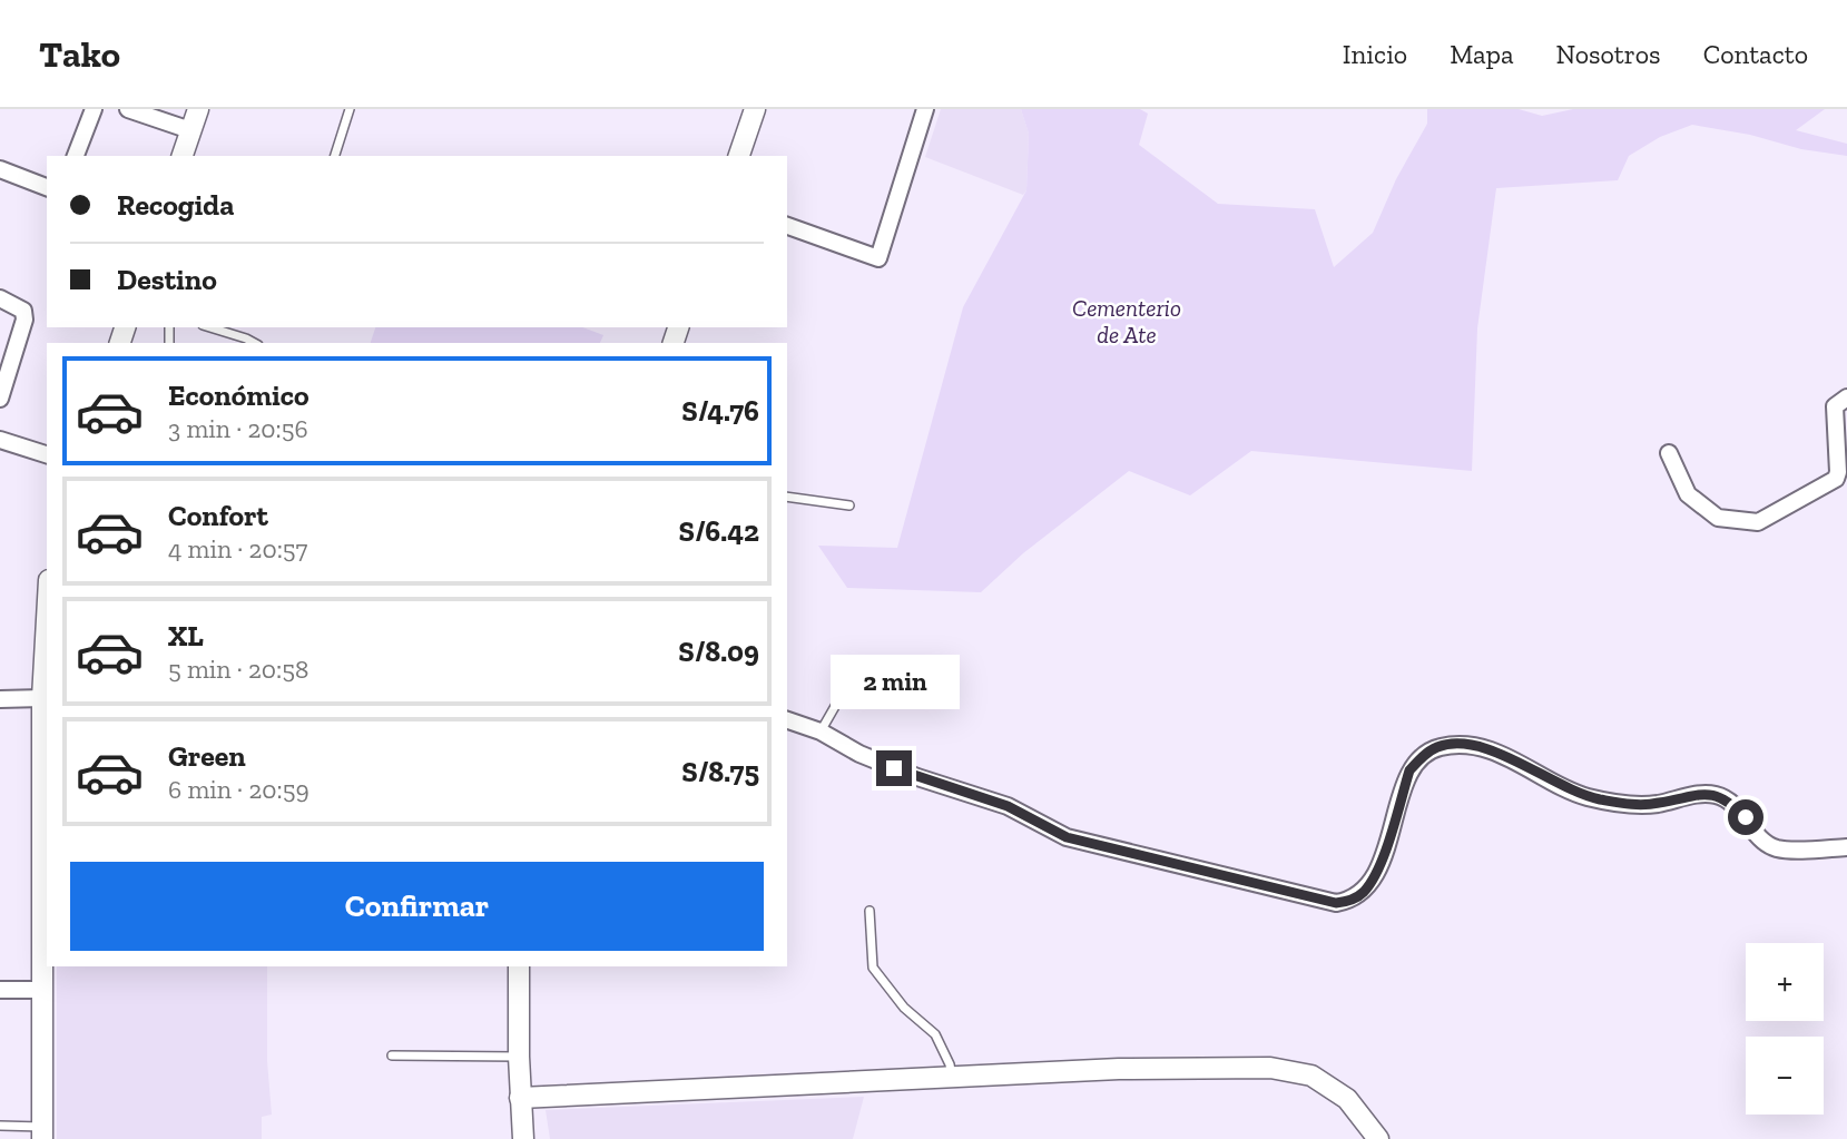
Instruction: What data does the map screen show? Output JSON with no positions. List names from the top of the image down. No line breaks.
{"parks":["Cementerio de Ate"],"page":{"header":"Tako","nav":["Inicio","Mapa","Nosotros","Contacto"],"banner":["Recogida","Destino"],"list":[{"name":"Económico","note":"3 min · 20:56","value":"S/4.76"},{"name":"Confort","note":"4 min · 20:57","value":"S/6.42"},{"name":"XL","note":"5 min · 20:58","value":"S/8.09"},{"name":"Green","note":"6 min · 20:59","value":"S/8.75"}],"bubble":"2 min","buttons":"Confirmar","map_buttons":["+","−"]}}
